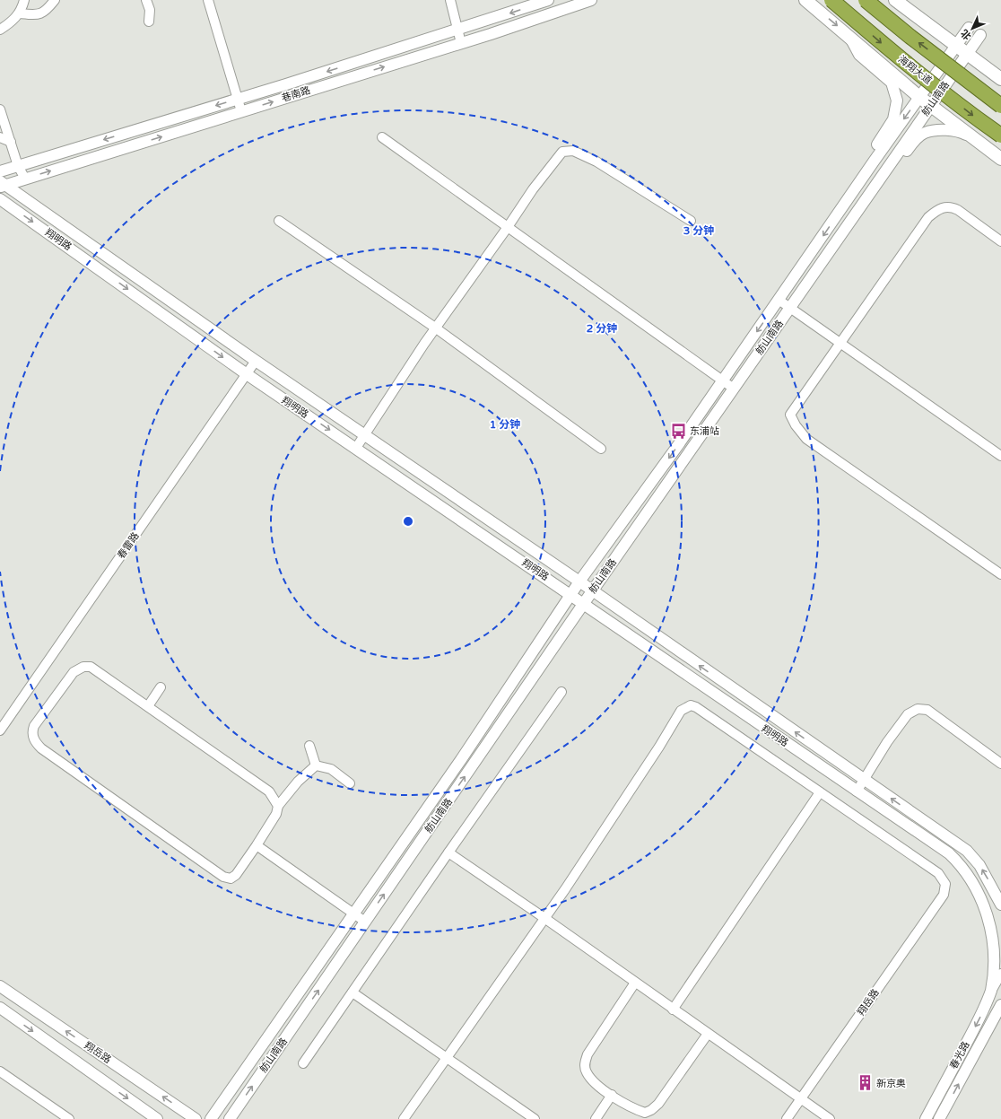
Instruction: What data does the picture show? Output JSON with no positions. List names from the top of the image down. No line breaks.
{"streets":{"highway":["海翔大道"],"street":["巷南路","舫山南路","翔明路","春雷路","翔岳路","春光路"]},"crossings":[["巷南路","翔明路"],["舫山南路","翔明路"],["翔明路","春雷路"],["翔明路","春光路"]],"places":{"bus stop":["东浦站"],"building":["新京奥"]},"north":"bottom left","rings":["3 分钟","2 分钟","1 分钟"]}
